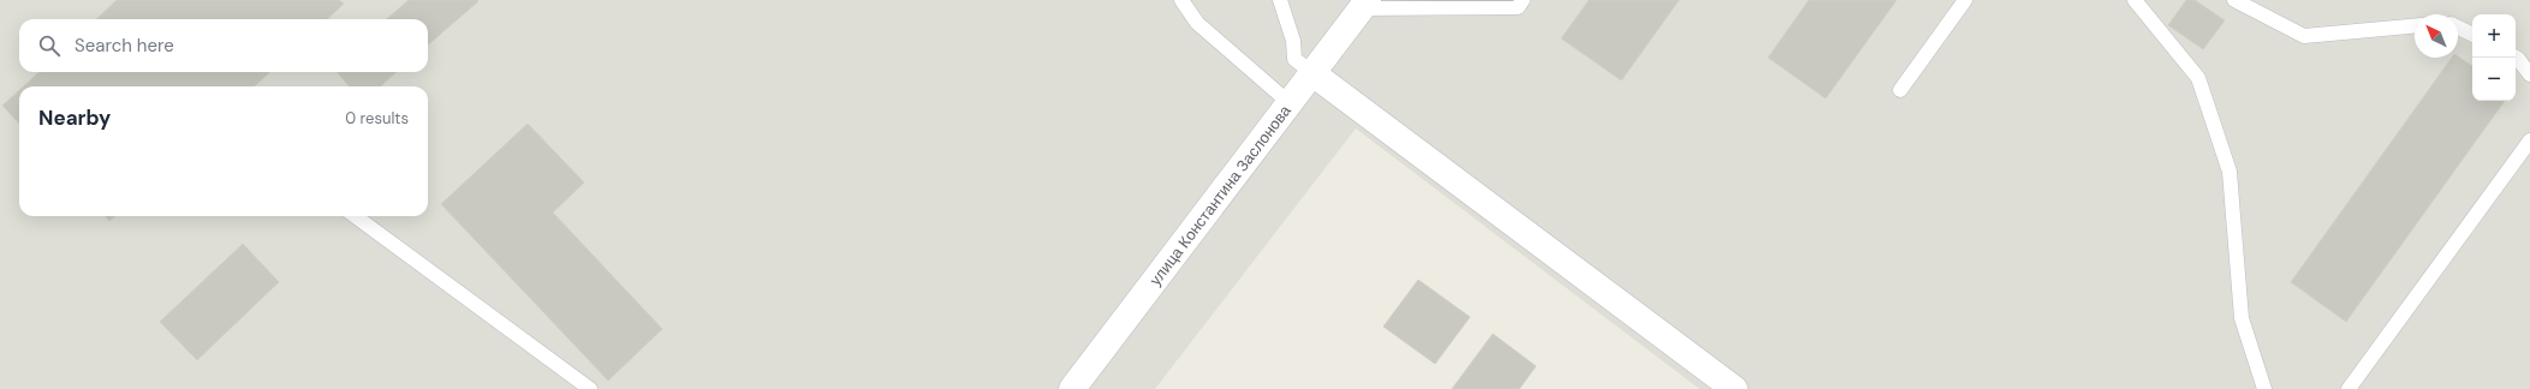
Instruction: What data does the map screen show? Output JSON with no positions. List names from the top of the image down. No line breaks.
{"streets":{"street":["улица Константина Заслонова"]},"north":"top left","page":{"map_buttons":["+","−"],"search":"Search here","heading":["Nearby","0 results"]}}
